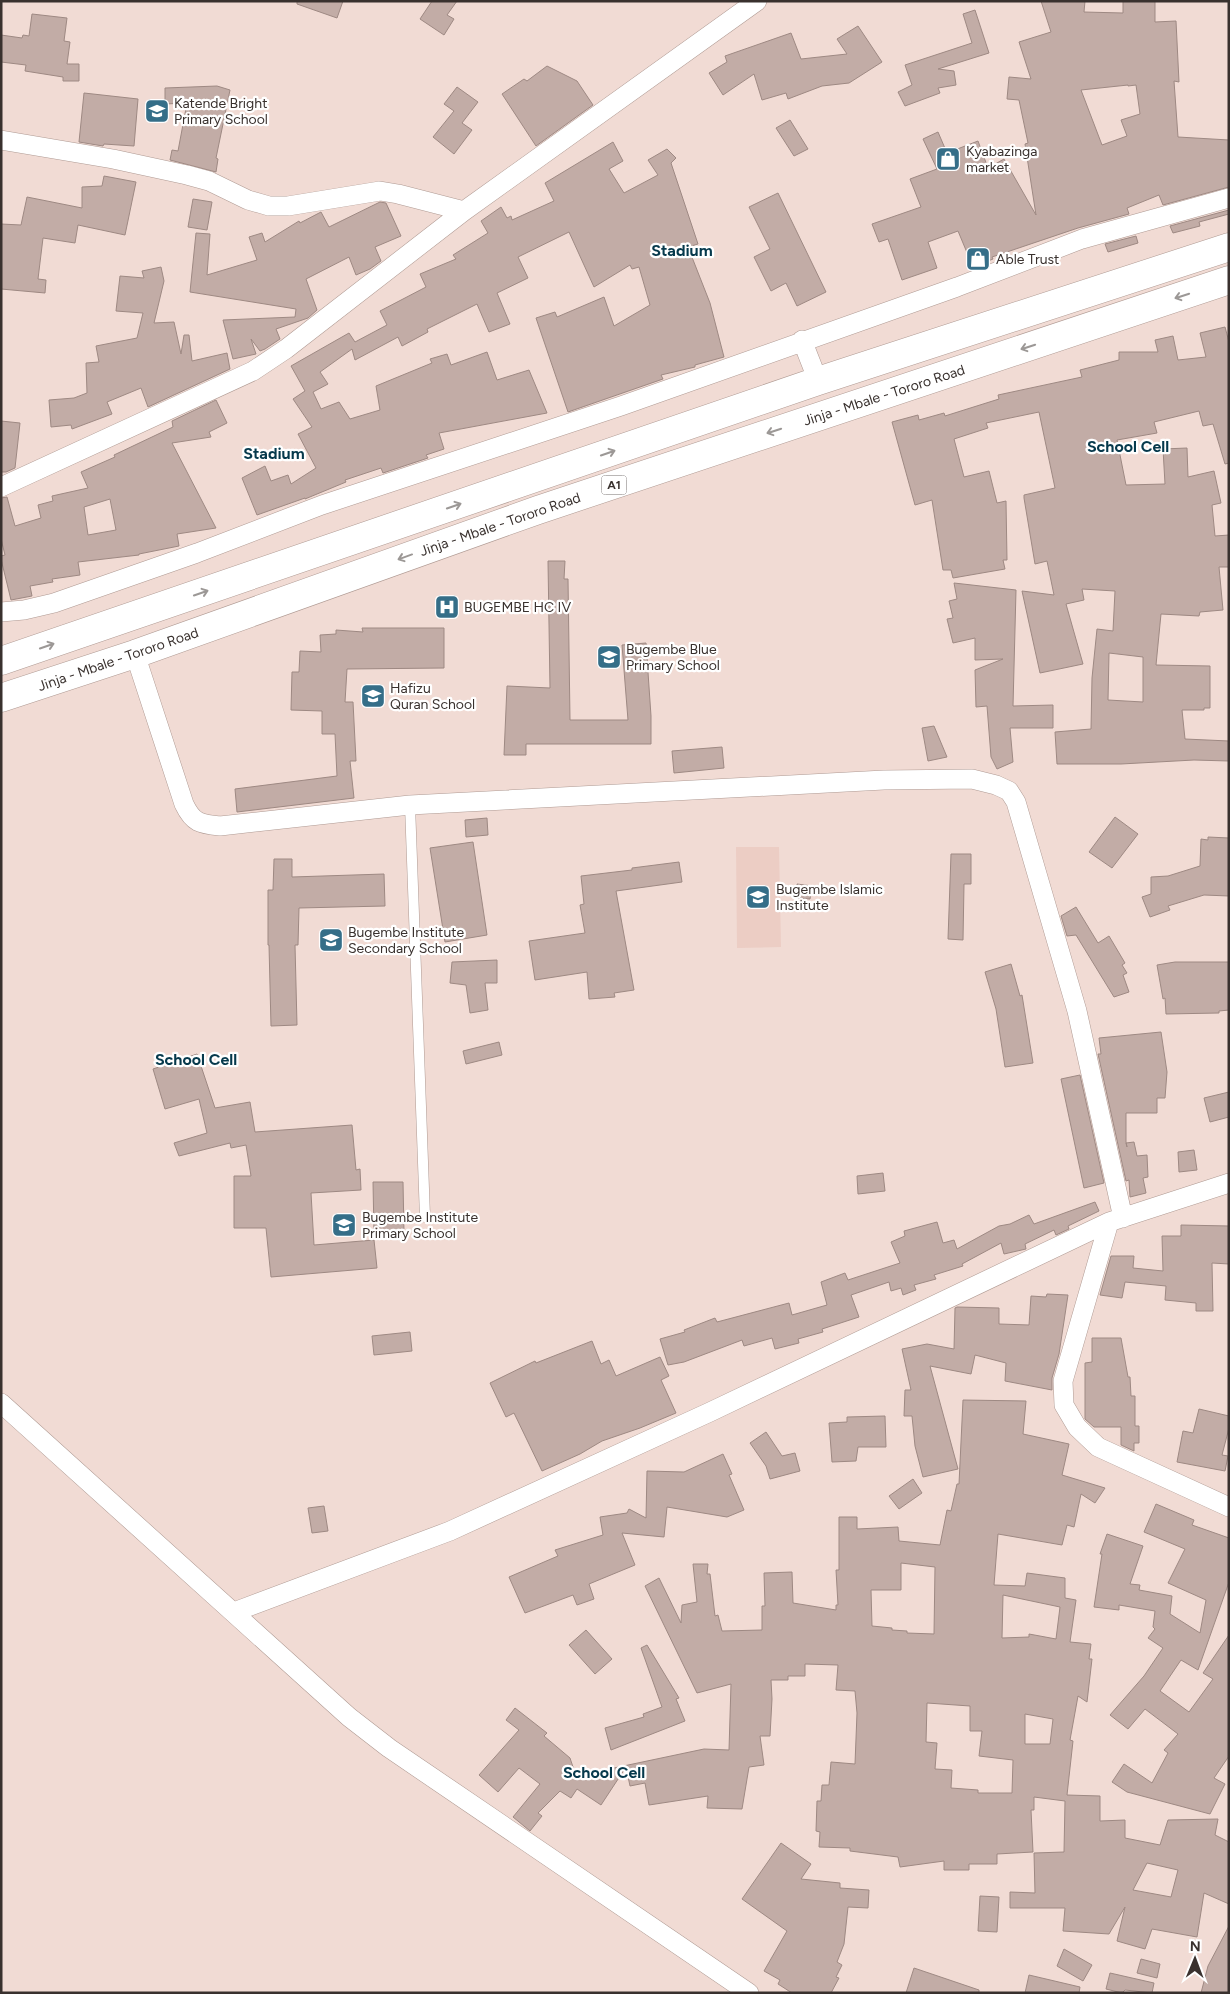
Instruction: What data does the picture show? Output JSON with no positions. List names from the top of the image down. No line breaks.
{"streets":{"highway":["Jinja - Mbale - Tororo Road","A1"]},"districts":["Stadium","School Cell","Stadium","School Cell","School Cell"],"places":{"school or university":["Katende Bright Primary School","Bugembe Blue Primary School","Hafizu Quran School","Bugembe Islamic Institute","Bugembe Institute Secondary School","Bugembe Institute Primary School"],"shop":["Kyabazinga market","Able Trust"],"hospital":["BUGEMBE HC IV"]},"north":"top"}
